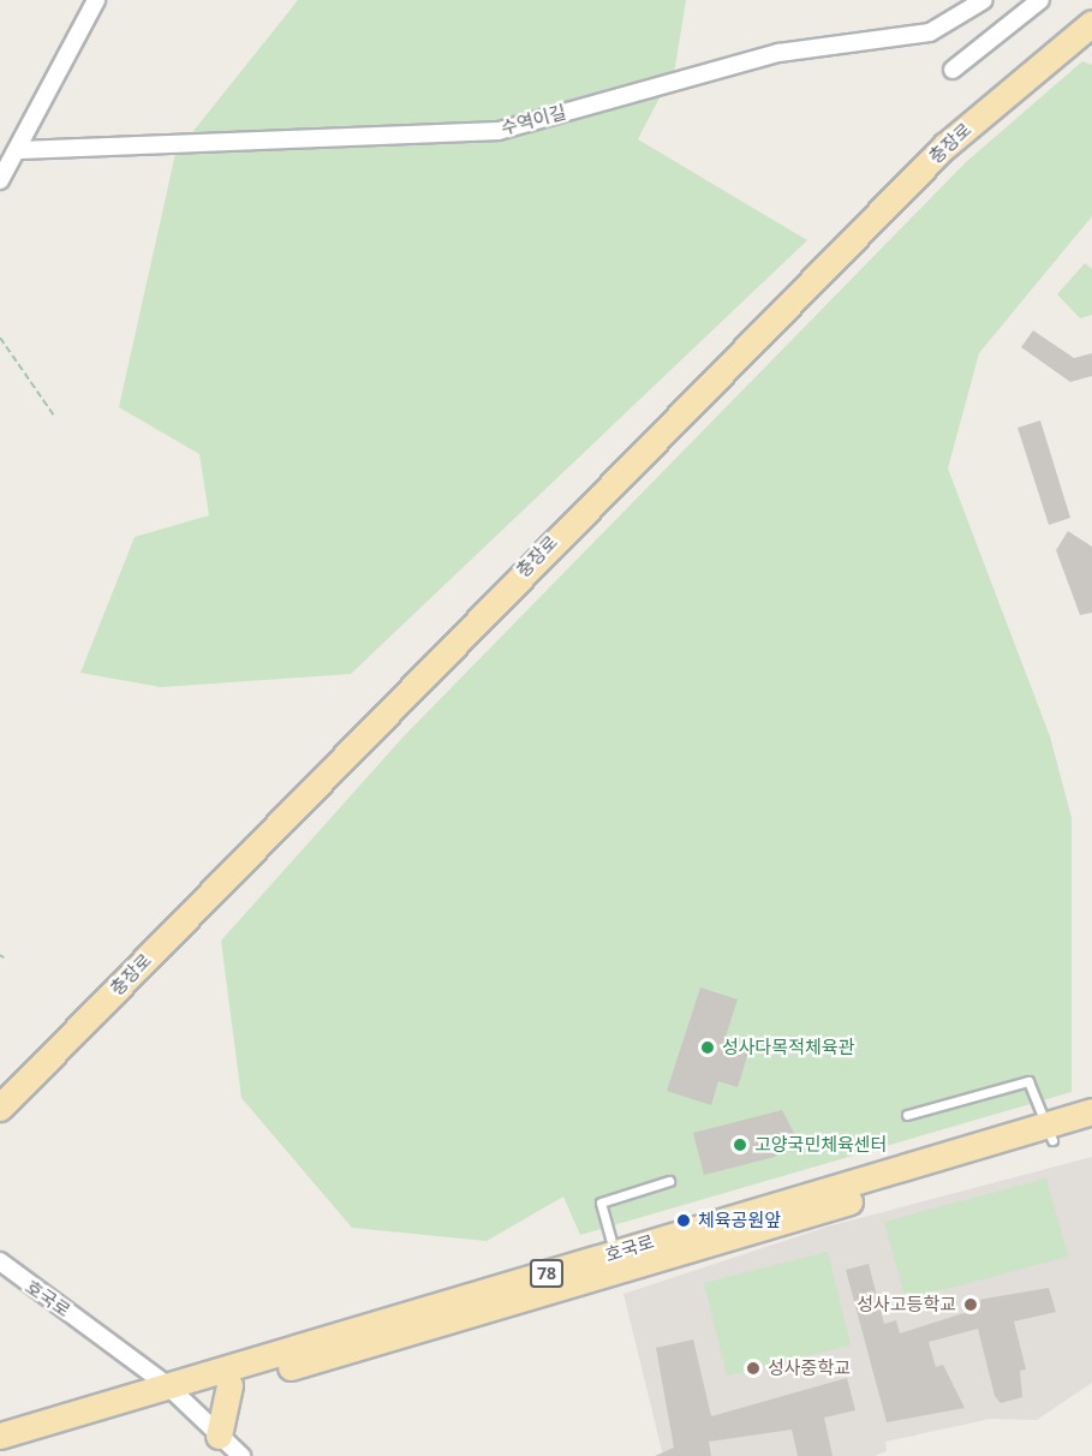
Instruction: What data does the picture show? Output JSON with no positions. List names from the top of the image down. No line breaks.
{"streets":{"main road":["충장로","호국로","78"],"street":["수역이길"]},"places":["성사다목적체육관","고양국민체육센터","체육공원앞","성사고등학교","성사중학교"]}
